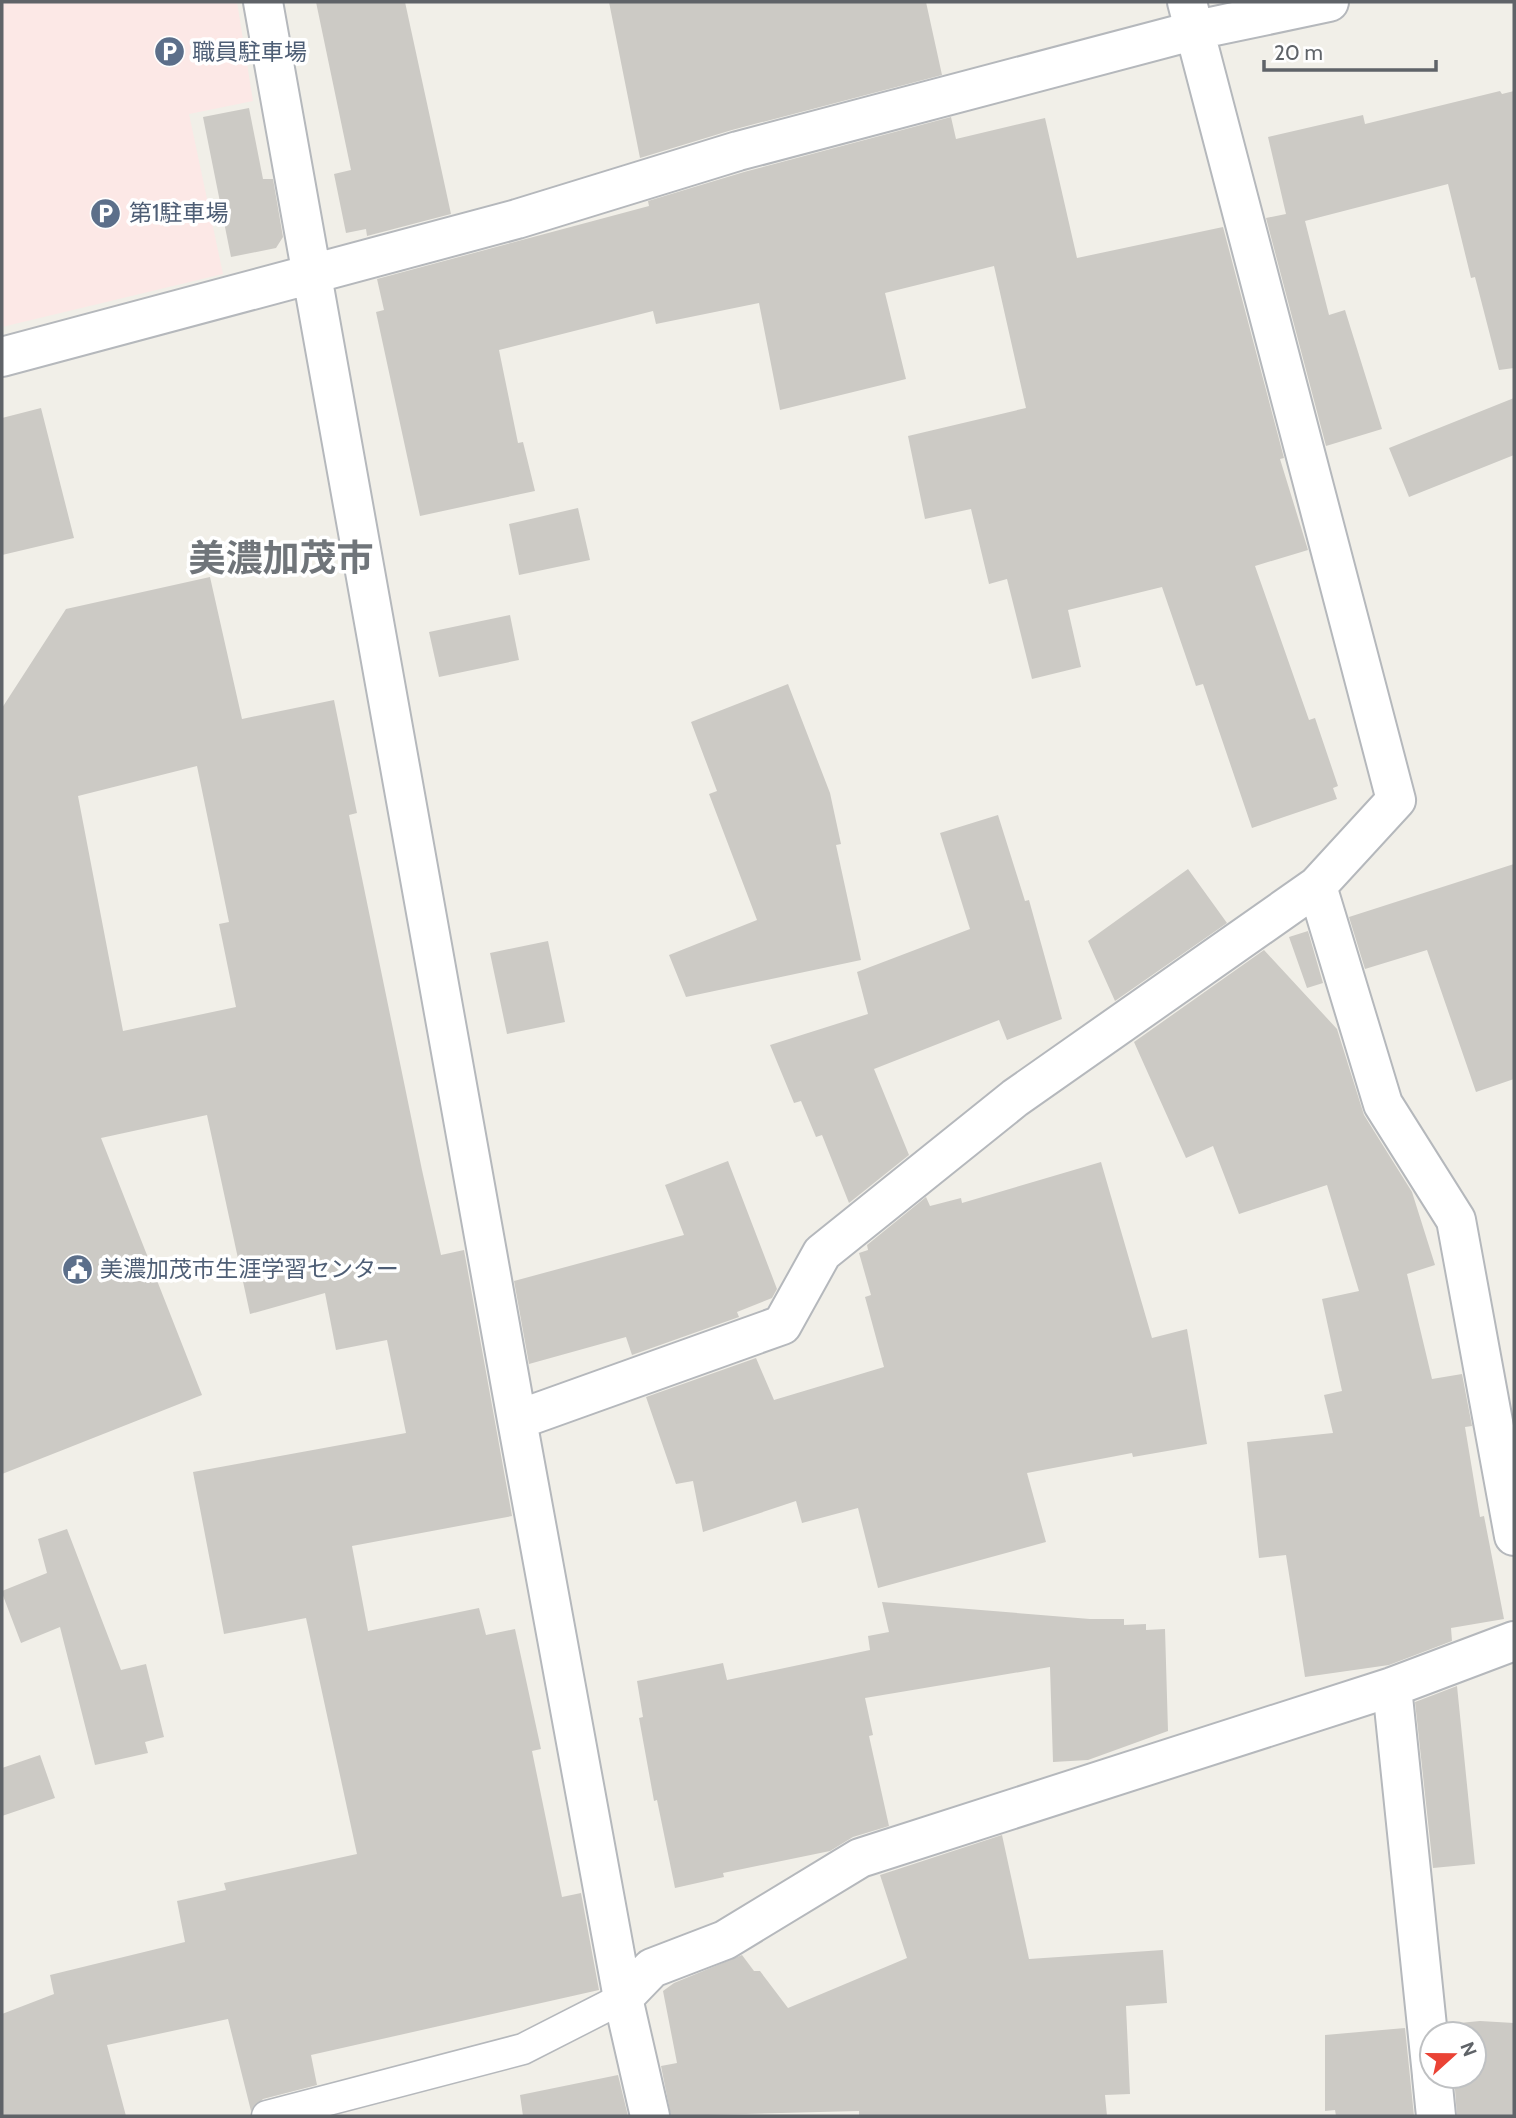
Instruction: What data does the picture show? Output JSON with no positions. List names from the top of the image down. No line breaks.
{"districts":["美濃加茂市"],"places":{"parking":["職員駐車場","第1駐車場"],"public building":["美濃加茂市生涯学習センター"]},"scale_bar":"20 m","north":"right"}
